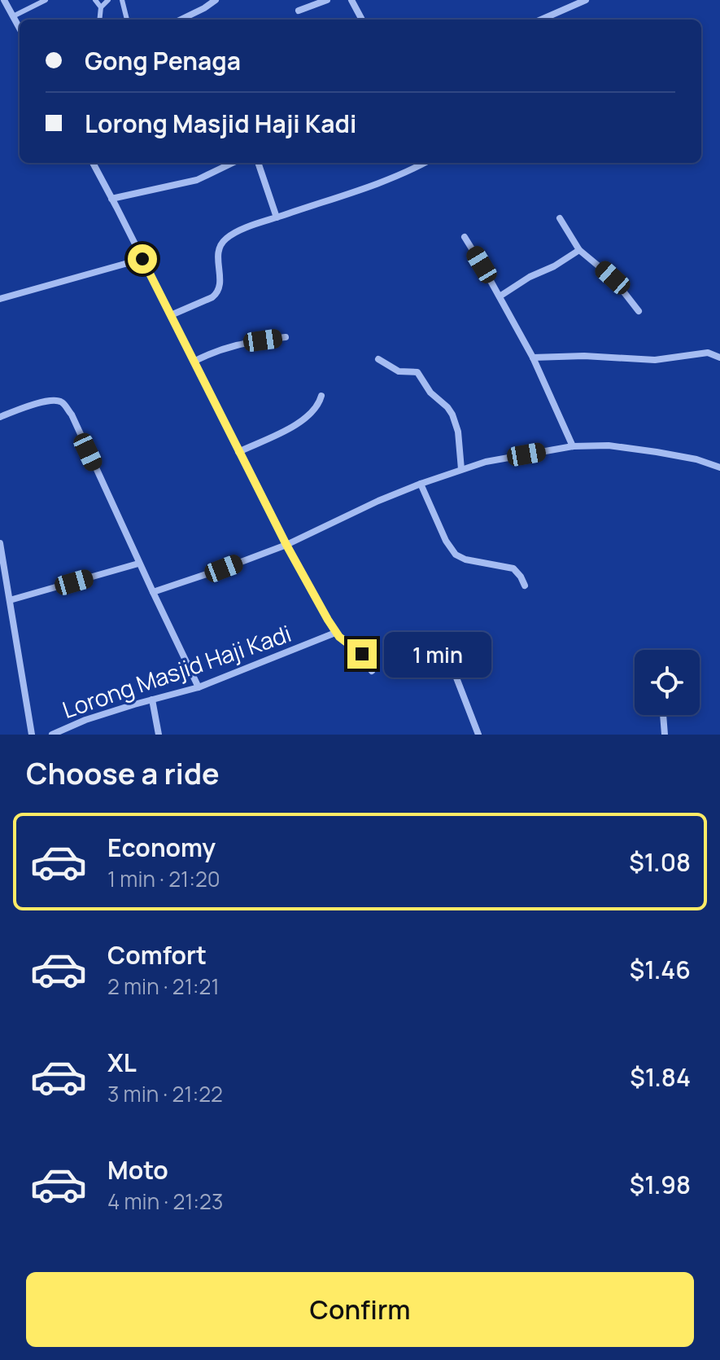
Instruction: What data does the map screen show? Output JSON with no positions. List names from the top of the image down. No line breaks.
{"streets":{"street":["Lorong Masjid Haji Kadi"]},"page":{"banner":["Gong Penaga","Lorong Masjid Haji Kadi"],"bubble":"1 min","heading":"Choose a ride","list":[{"name":"Economy","note":"1 min · 21:20","value":"$1.08"},{"name":"Comfort","note":"2 min · 21:21","value":"$1.46"},{"name":"XL","note":"3 min · 21:22","value":"$1.84"},{"name":"Moto","note":"4 min · 21:23","value":"$1.98"}],"buttons":"Confirm"}}
